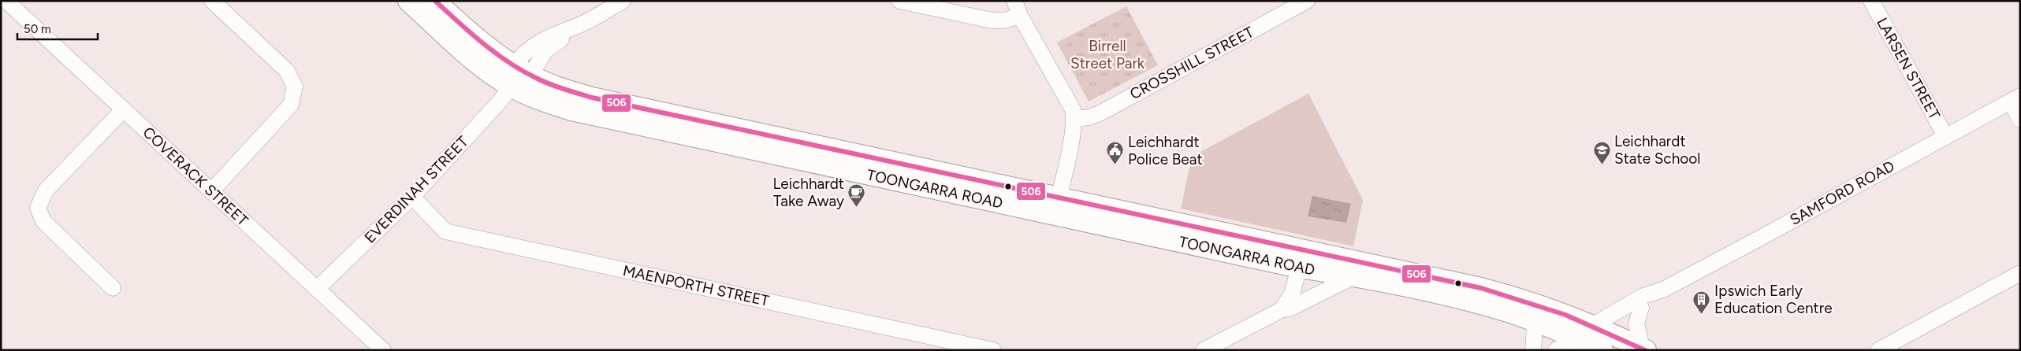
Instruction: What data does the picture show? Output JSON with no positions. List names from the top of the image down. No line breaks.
{"streets":{"main road":["TOONGARRA ROAD","SAMFORD ROAD"],"street":["CROSSHILL STREET","LARSEN STREET","COVERACK STREET","EVERDINAH STREET","MAENPORTH STREET"]},"crossings":[["LARSEN STREET","SAMFORD ROAD"],["COVERACK STREET","EVERDINAH STREET"],["TOONGARRA ROAD","EVERDINAH STREET"],["TOONGARRA ROAD","SAMFORD ROAD"],["EVERDINAH STREET","MAENPORTH STREET"]],"parks":["Birrell Street Park"],"places":{"school or university":["Leichhardt State School"],"public building":["Leichhardt Police Beat"],"cafe":["Leichhardt Take Away"],"building":["Ipswich Early Education Centre"]},"lines":["transit line 506"],"scale_bar":"50 m"}
